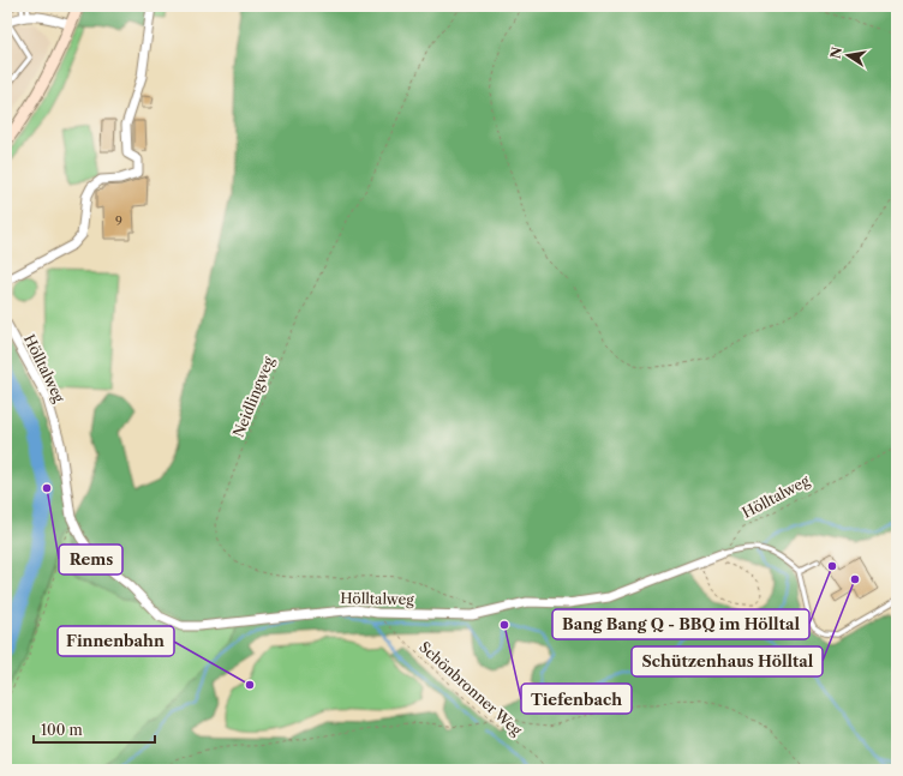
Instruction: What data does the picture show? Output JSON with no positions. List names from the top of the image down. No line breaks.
{"streets":{"street":["Hölltalweg"],"path":["Neidlingweg","Schönbronner Weg"]},"places":["Rems","Bang Bang Q - BBQ im Hölltal","Schützenhaus Hölltal","Tiefenbach","Finnenbahn"],"house_numbers":["9"],"scale_bar":"100 m","north":"left"}
